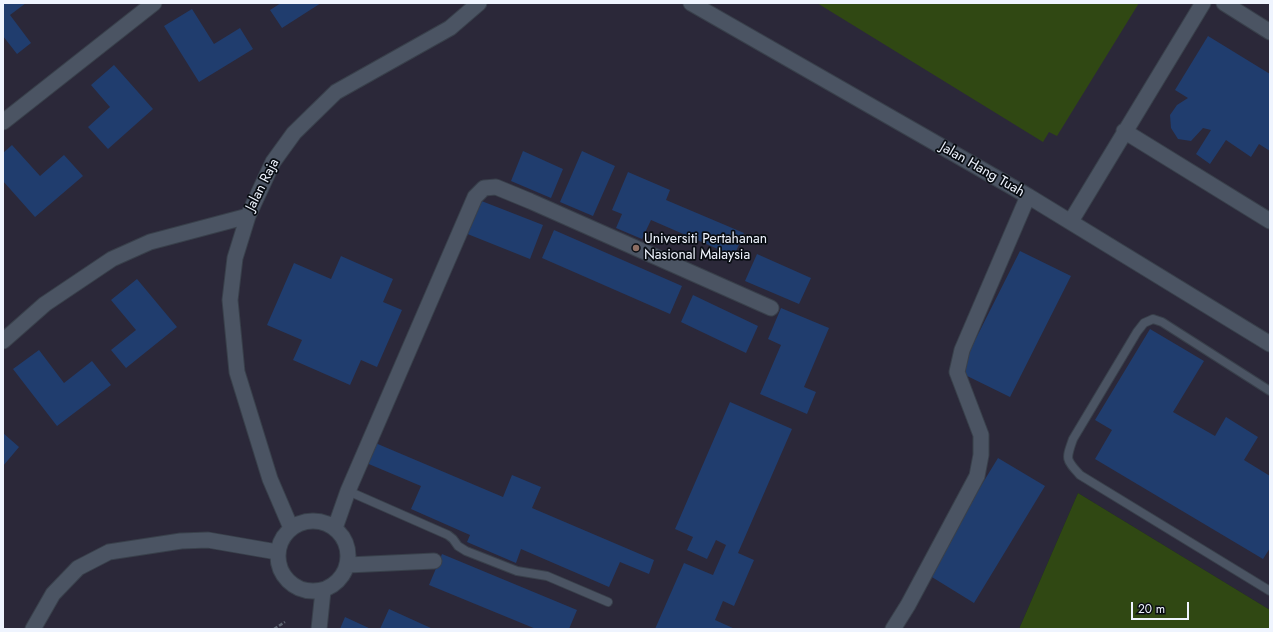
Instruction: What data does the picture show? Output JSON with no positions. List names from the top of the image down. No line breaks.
{"streets":{"street":["Jalan Hang Tuah","Jalan Raja"]},"places":["Universiti Pertahanan Nasional Malaysia"],"scale_bar":"20 m"}
